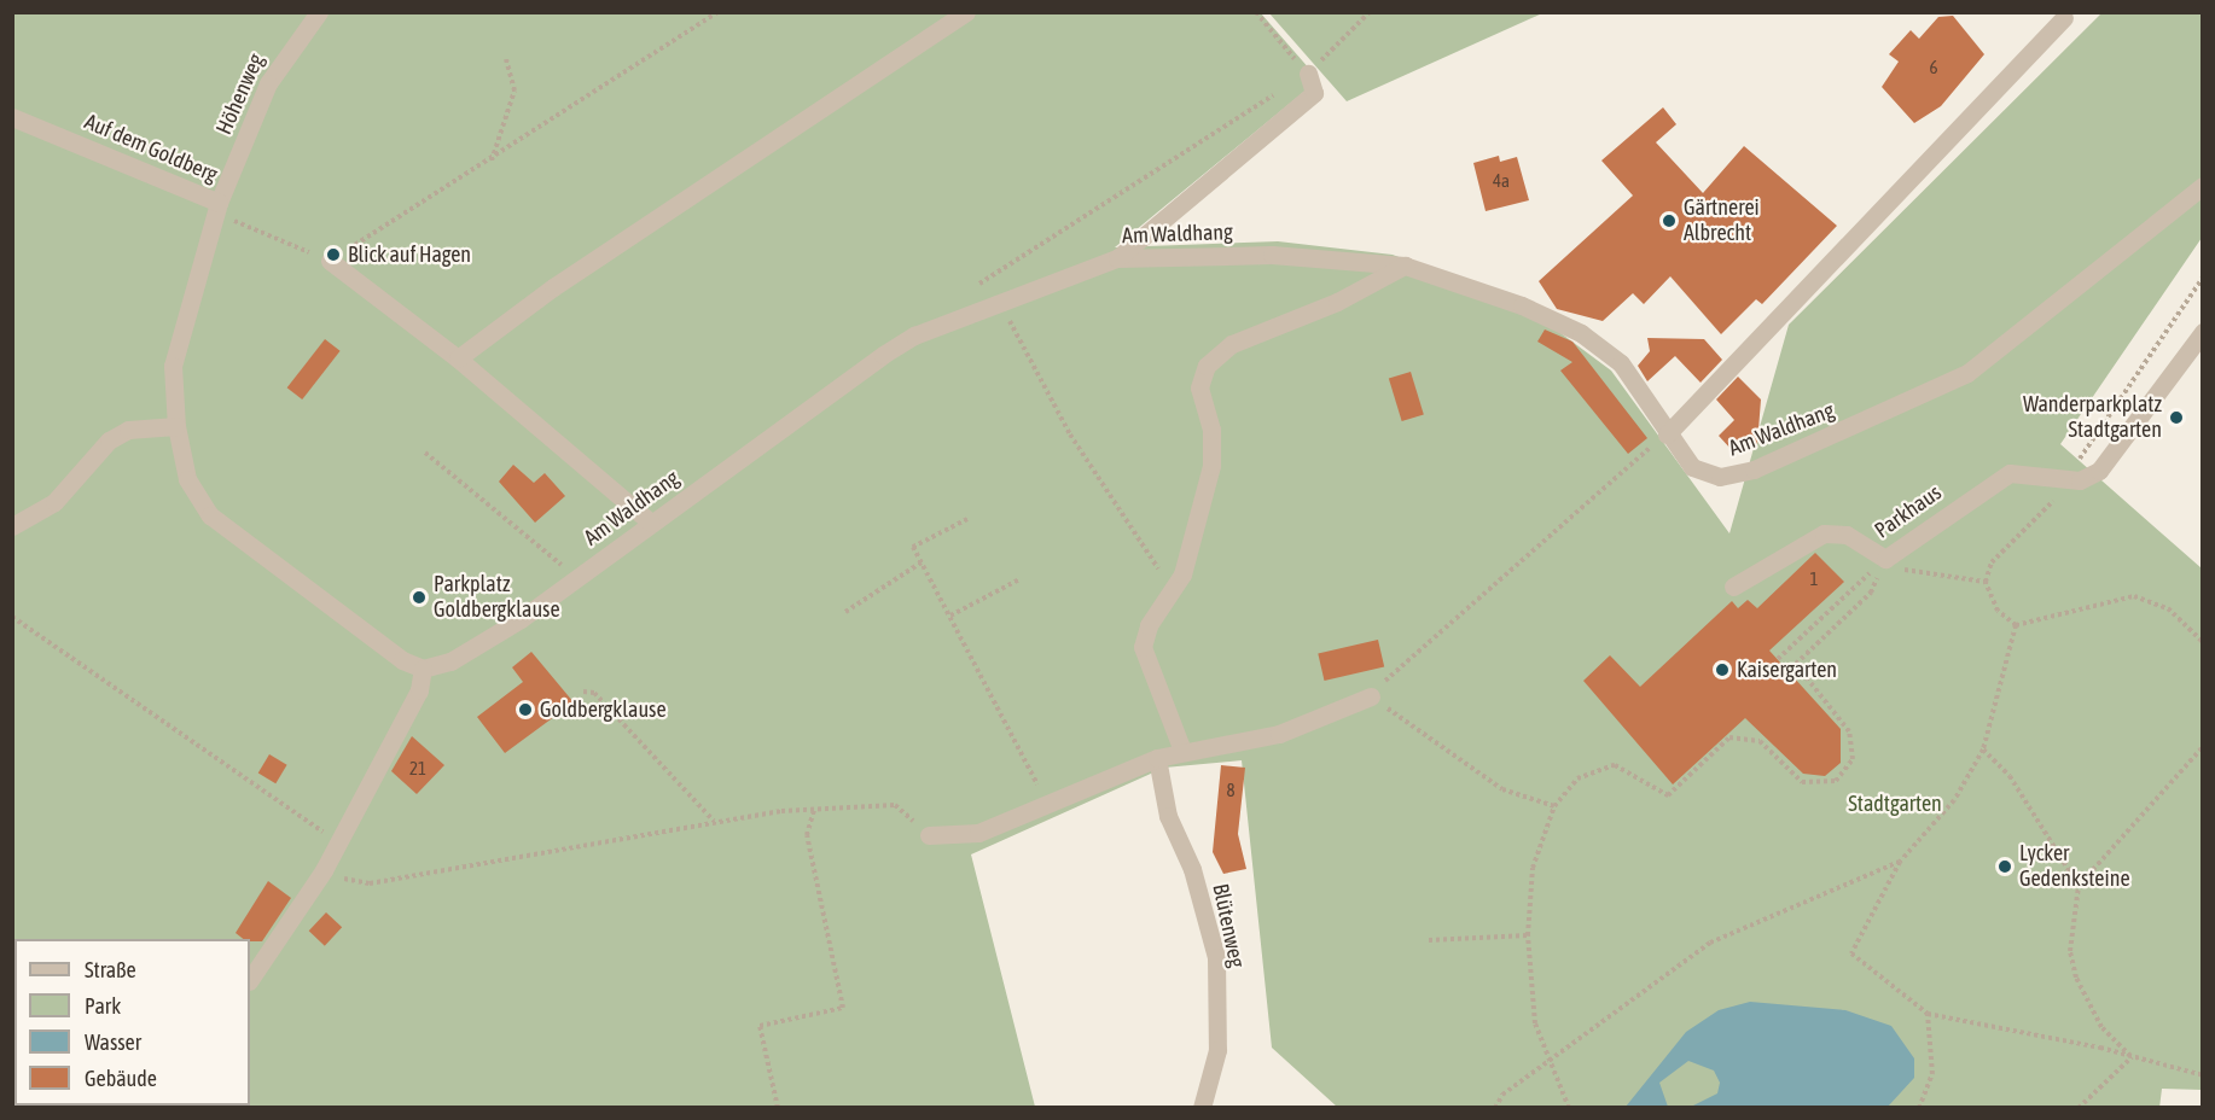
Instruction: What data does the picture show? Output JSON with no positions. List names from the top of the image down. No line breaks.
{"streets":{"street":["Höhenweg","Auf dem Goldberg","Am Waldhang","Parkhaus","Blütenweg"]},"crossings":[["Höhenweg","Auf dem Goldberg"],["Auf dem Goldberg","Am Waldhang"]],"parks":["Stadtgarten"],"places":["Gärtnerei Albrecht","Blick auf Hagen","Wanderparkplatz Stadtgarten","Parkplatz Goldbergklause","Kaisergarten","Goldbergklause","Lycker Gedenksteine"],"house_numbers":["6","4a","1","21","8"],"legend":["Straße","Park","Wasser","Gebäude"]}
